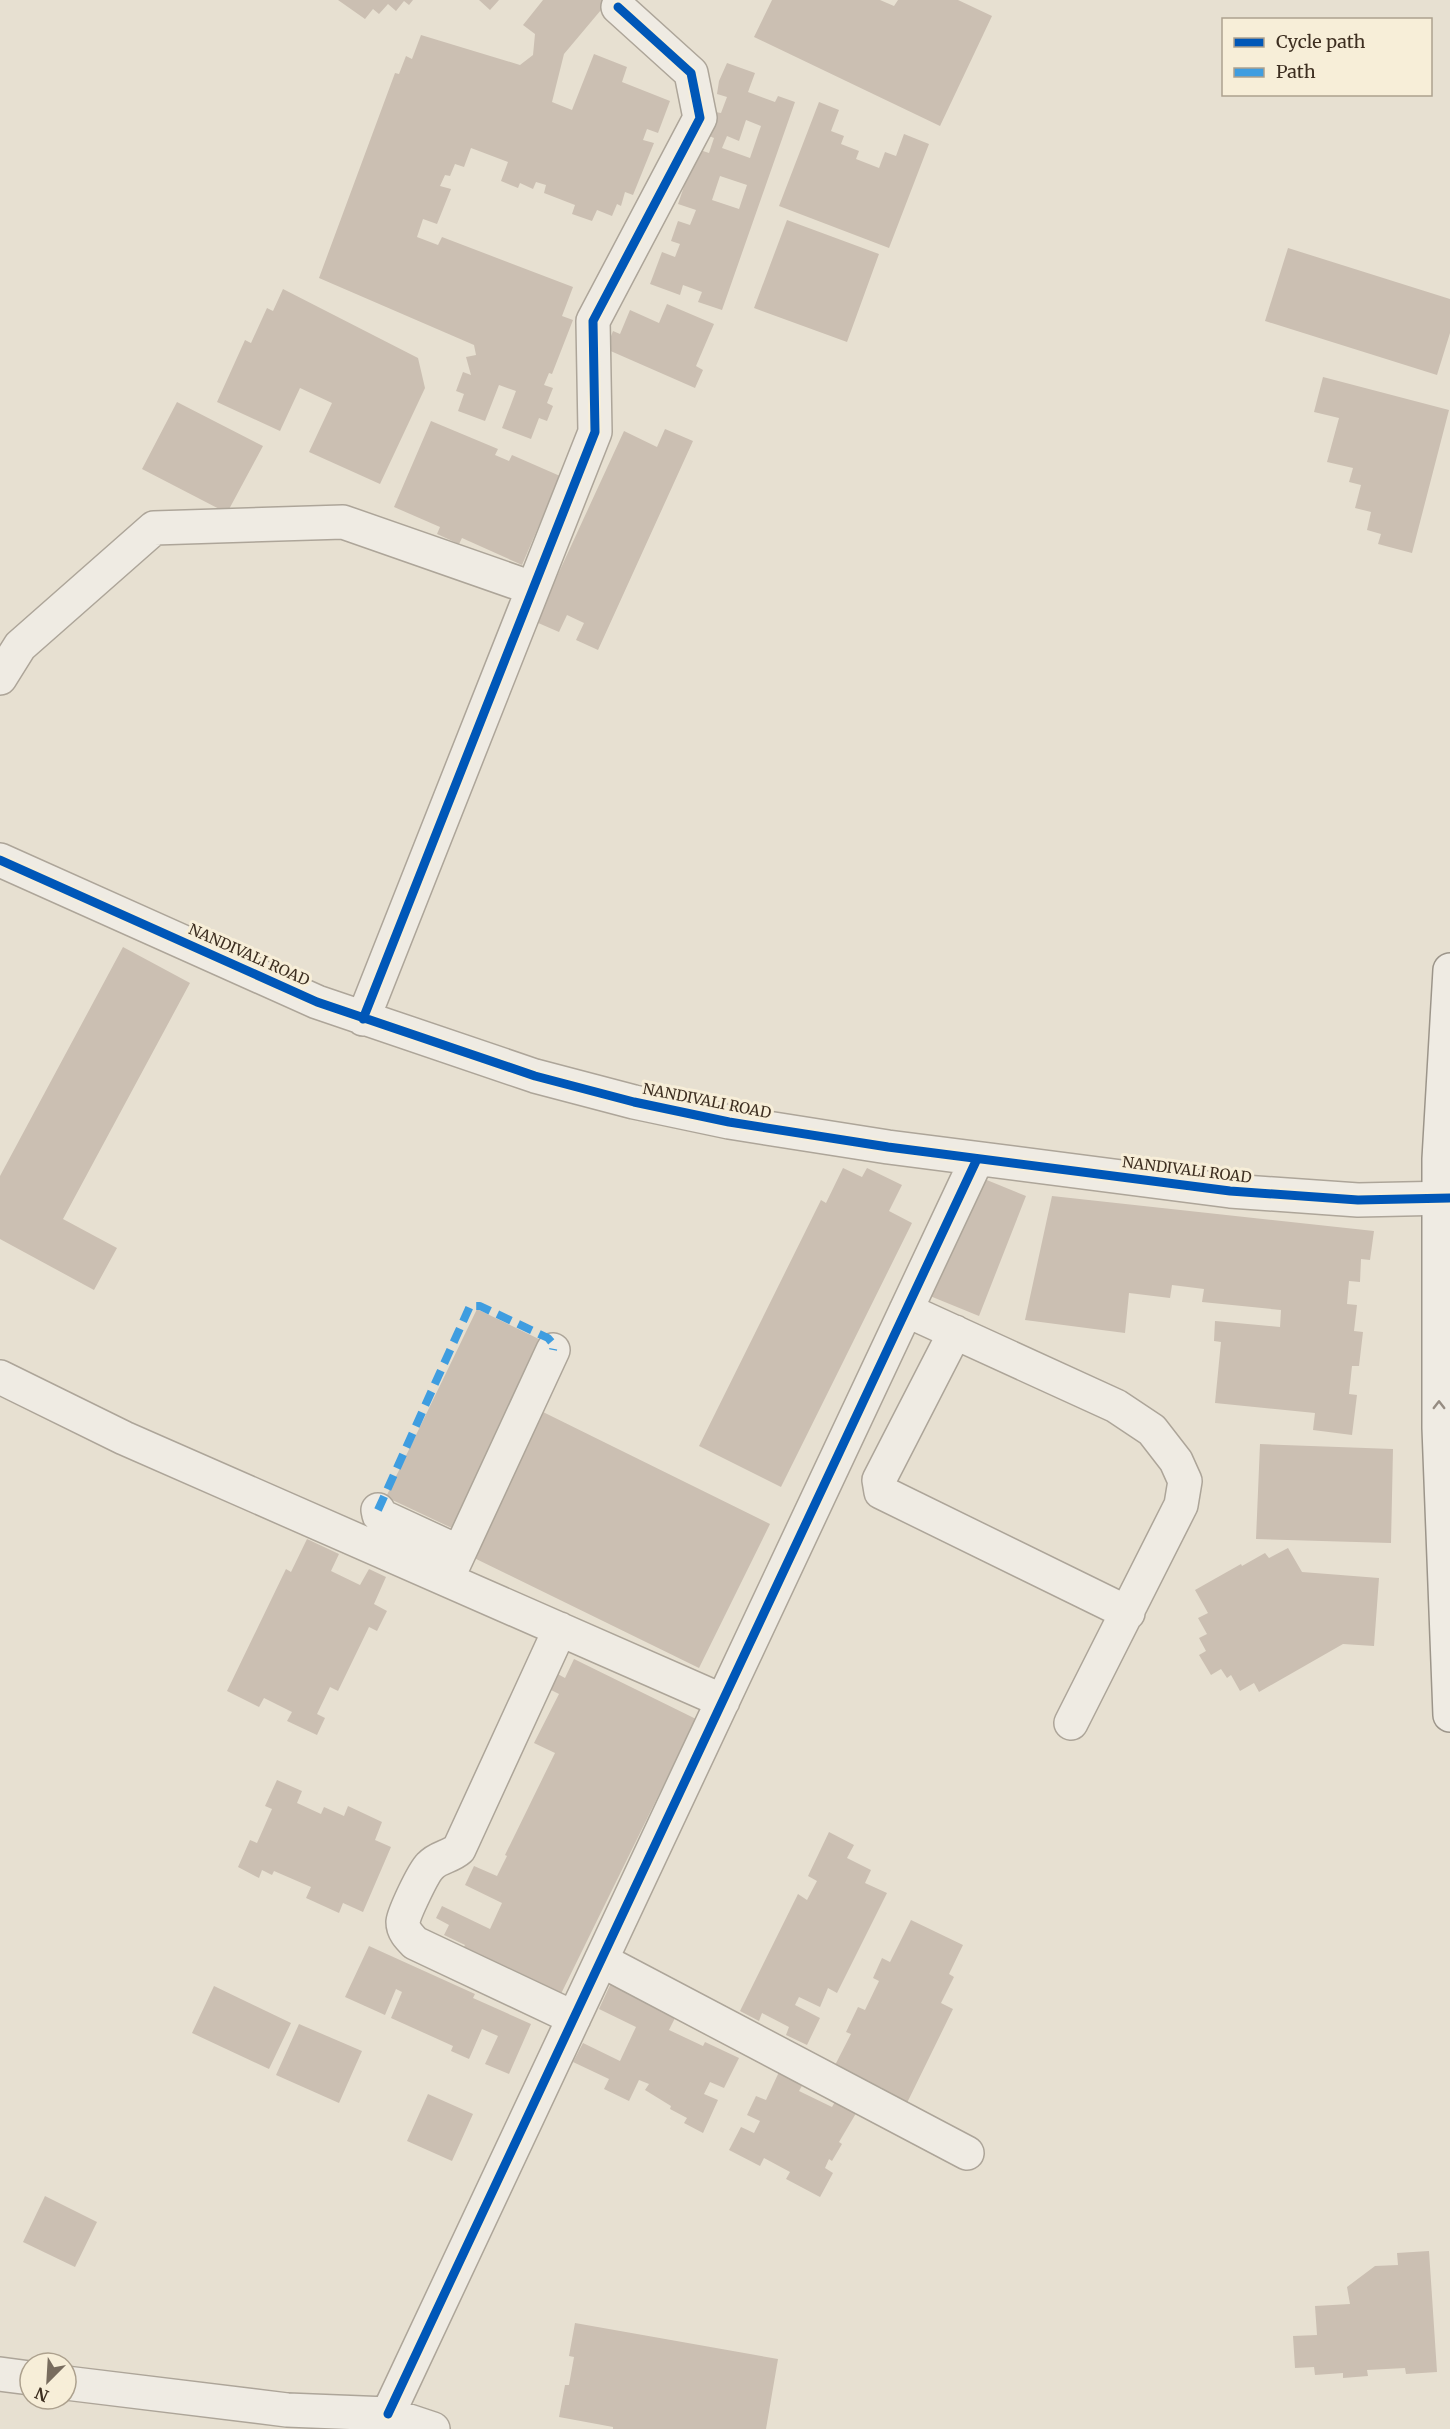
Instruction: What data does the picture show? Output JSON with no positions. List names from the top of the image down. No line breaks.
{"streets":{"street":["NANDIVALI ROAD"]},"legend":["Cycle path","Path"],"north":"bottom left"}
